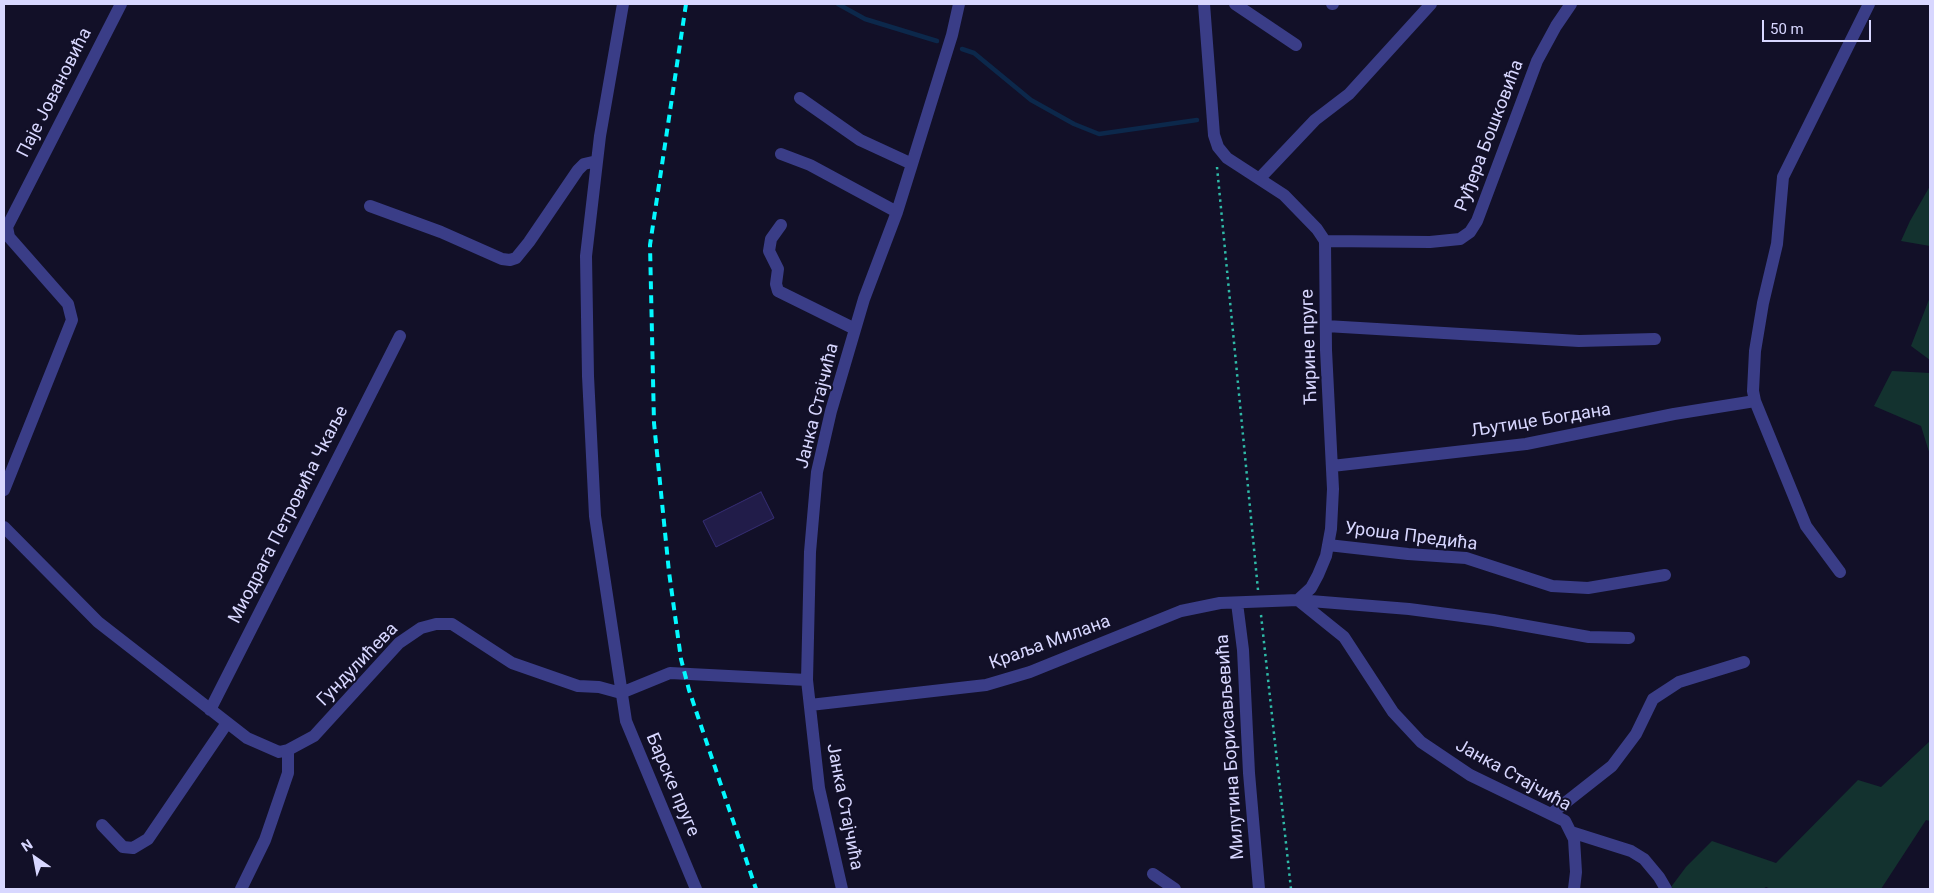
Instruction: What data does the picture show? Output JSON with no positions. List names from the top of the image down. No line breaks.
{"streets":{"street":["Паје Јовановића","Руђера Бошковића","Ћирине пруге","Јанка Стајчића","Љутице Богдана","Миодрага Петровића Чкаље","Уроша Предића","Краља Милана","Гундулићева","Милутина Борисављевића","Барске пруге"]},"crossings":[["Руђера Бошковића","Ћирине пруге"],["Ћирине пруге","Јанка Стајчића"],["Ћирине пруге","Љутице Богдана"],["Ћирине пруге","Уроша Предића"],["Ћирине пруге","Краља Милана"],["Јанка Стајчића","Краља Милана"],["Краља Милана","Милутина Борисављевића"],["Гундулићева","Барске пруге"]],"scale_bar":"50 m","north":"top left"}
